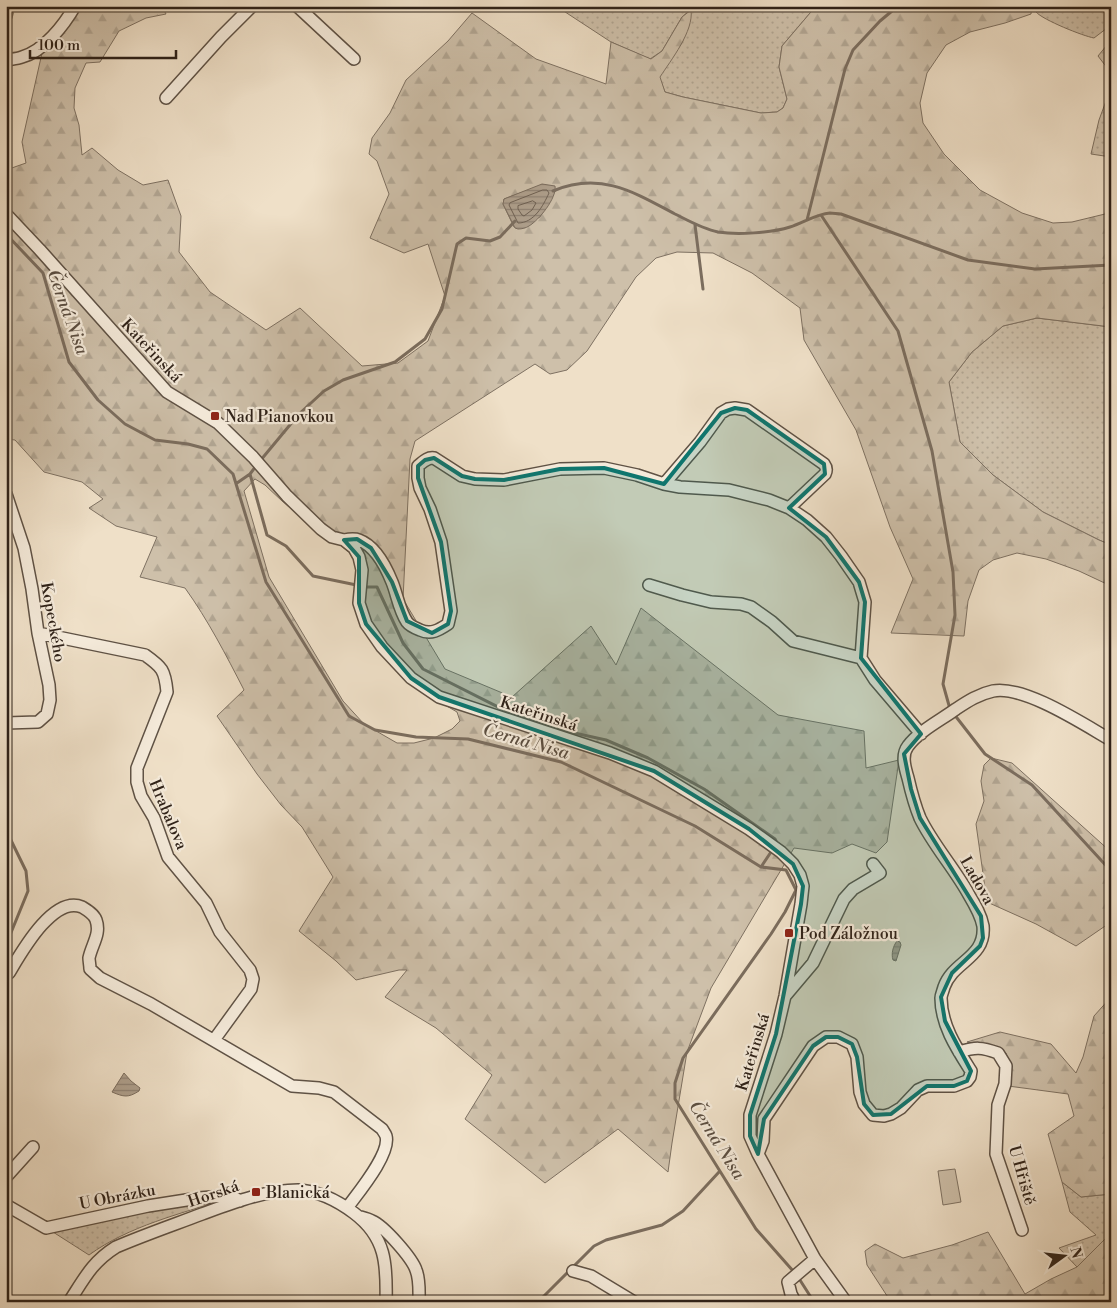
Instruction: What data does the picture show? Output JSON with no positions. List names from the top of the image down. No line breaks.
{"streets":{"street":["Kateřinská","Kopeckého","Hrabalova","Ladova","U Hřiště","Horská","U Obrázku"]},"crossings":[["Kateřinská","Ladova"],["Kopeckého","Hrabalova"],["Ladova","U Hřiště"],["Horská","U Obrázku"]],"water":["Černá Nisa"],"places":{"transit":["Nad Pianovkou","Pod Záložnou","Blanická"]},"scale_bar":"100 m","north":"right"}
